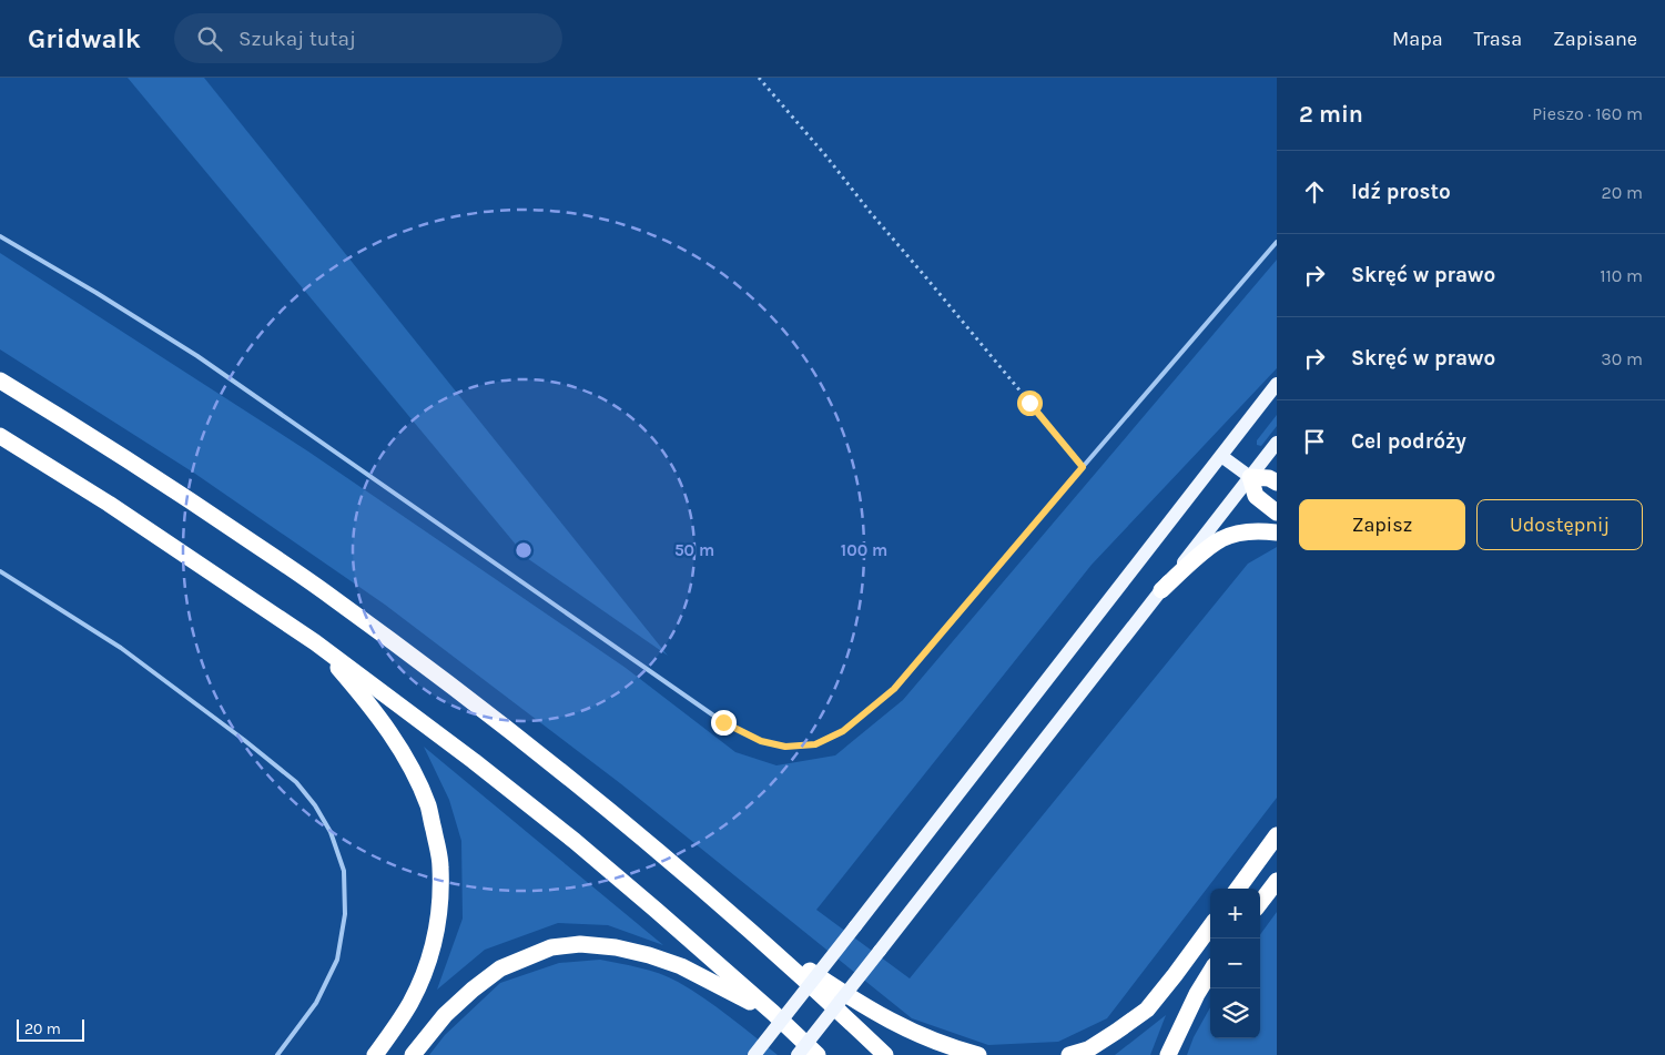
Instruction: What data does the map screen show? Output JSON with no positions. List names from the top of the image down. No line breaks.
{"scale_bar":"20 m","page":{"header":"Gridwalk","search":"Szukaj tutaj","nav":["Mapa","Trasa","Zapisane"],"heading":["2 min","Pieszo · 160 m"],"list":[["Idź prosto","20 m"],["Skręć w prawo","110 m"],["Skręć w prawo","30 m"],"Cel podróży"],"buttons":["Zapisz","Udostępnij"],"map_buttons":["+","−"],"scale":"20 m"},"rings":["50 m","100 m"]}
